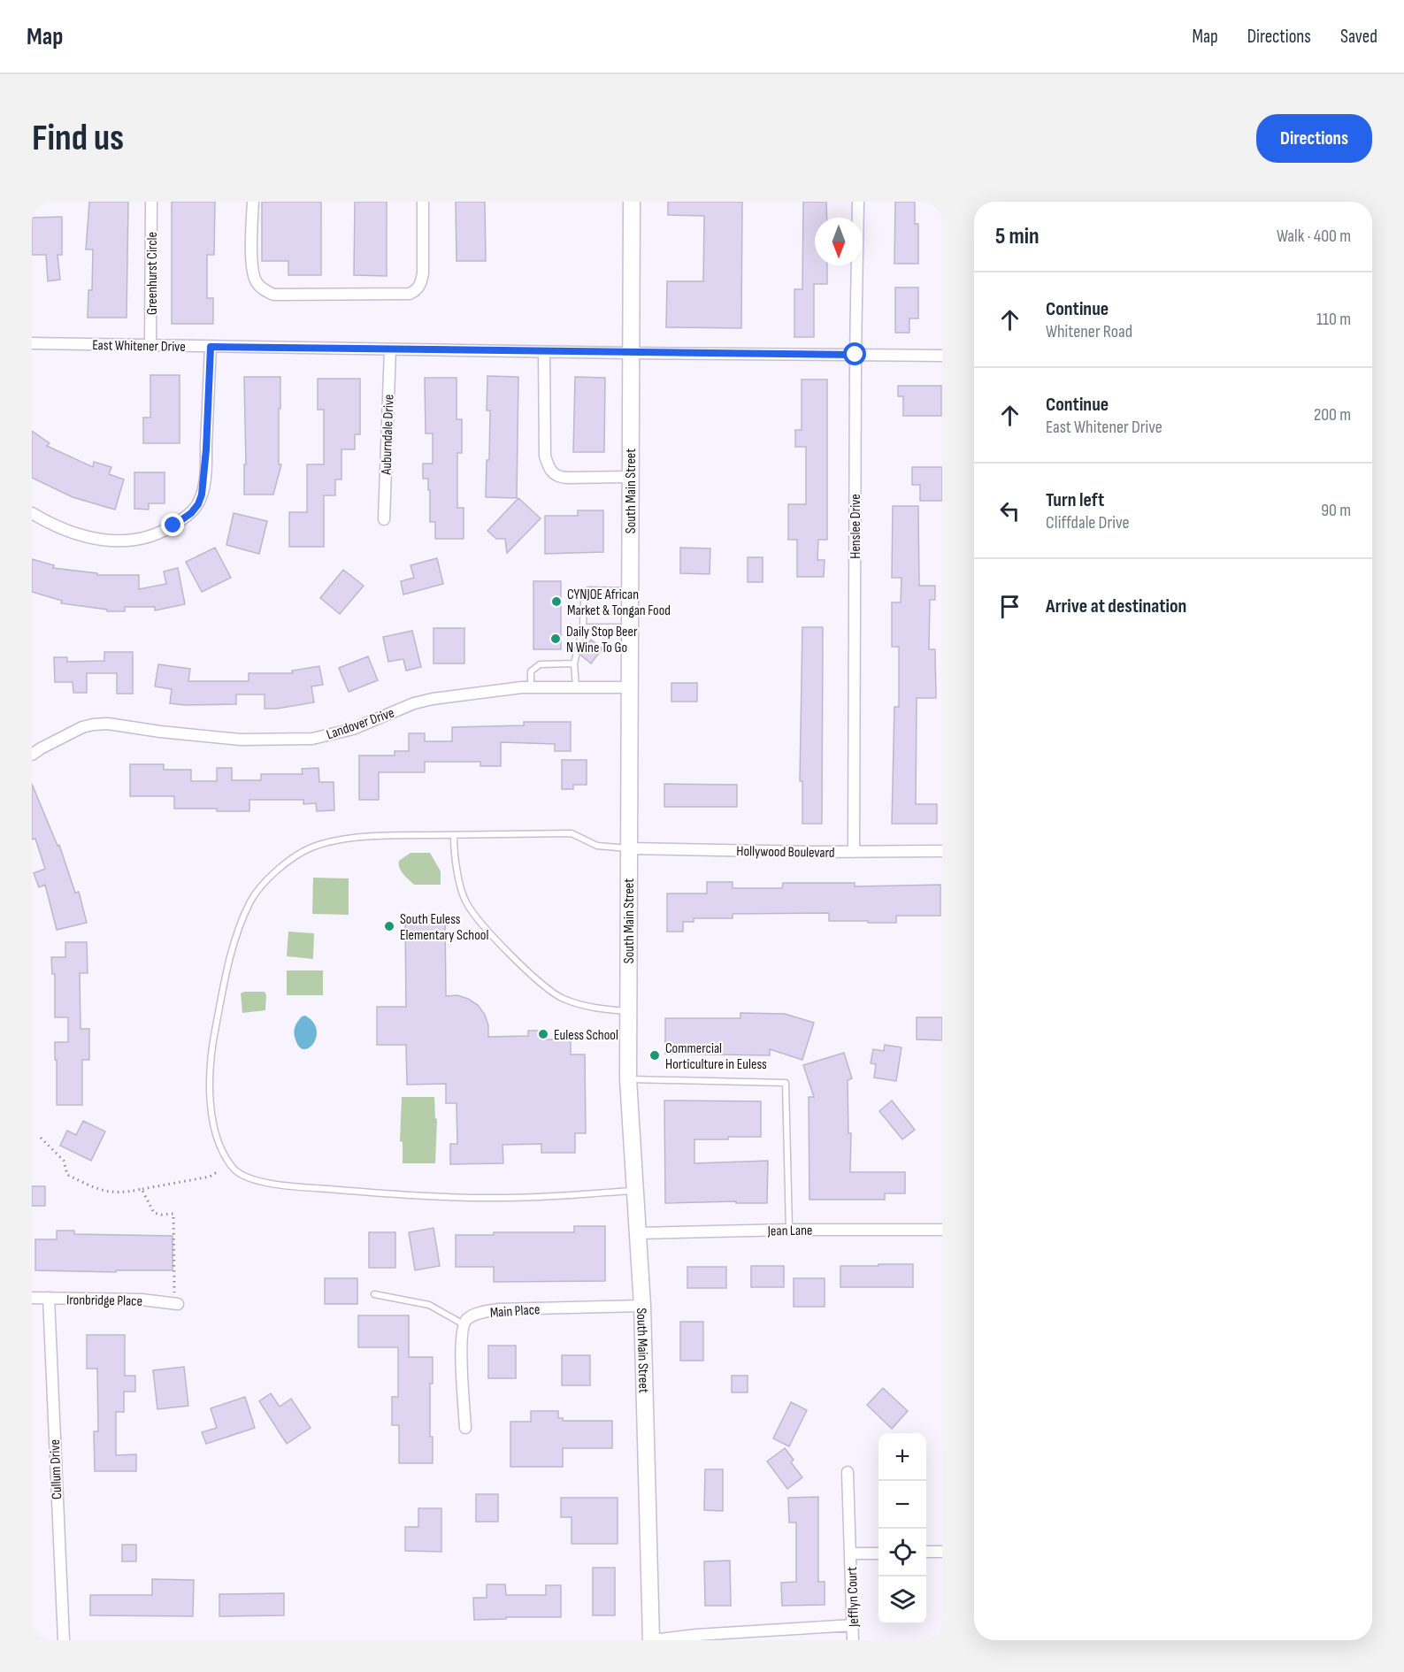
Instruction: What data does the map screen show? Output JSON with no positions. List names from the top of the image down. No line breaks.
{"streets":{"street":["Greenhurst Circle","East Whitener Drive","Auburndale Drive","South Main Street","Henslee Drive","Landover Drive","Hollywood Boulevard","Jean Lane","Ironbridge Place","Main Place","Cullum Drive","Jefflyn Court"]},"crossings":[["Greenhurst Circle","East Whitener Drive"],["East Whitener Drive","Auburndale Drive"],["East Whitener Drive","South Main Street"],["East Whitener Drive","Henslee Drive"],["South Main Street","Landover Drive"],["South Main Street","Hollywood Boulevard"],["South Main Street","Jean Lane"],["South Main Street","Main Place"],["Henslee Drive","Hollywood Boulevard"],["Ironbridge Place","Cullum Drive"]],"places":["CYNJOE African Market & Tongan Food","Daily Stop Beer N Wine To Go","South Euless Elementary School","Euless School","Commercial Horticulture in Euless"],"north":"bottom","page":{"header":"Map","nav":["Map","Directions","Saved"],"buttons":"Directions","title":"Find us","heading":["5 min","Walk · 400 m"],"list":[["Continue","Whitener Road","110 m"],["Continue","East Whitener Drive","200 m"],["Turn left","Cliffdale Drive","90 m"],"Arrive at destination"],"map_buttons":["+","−"]}}
